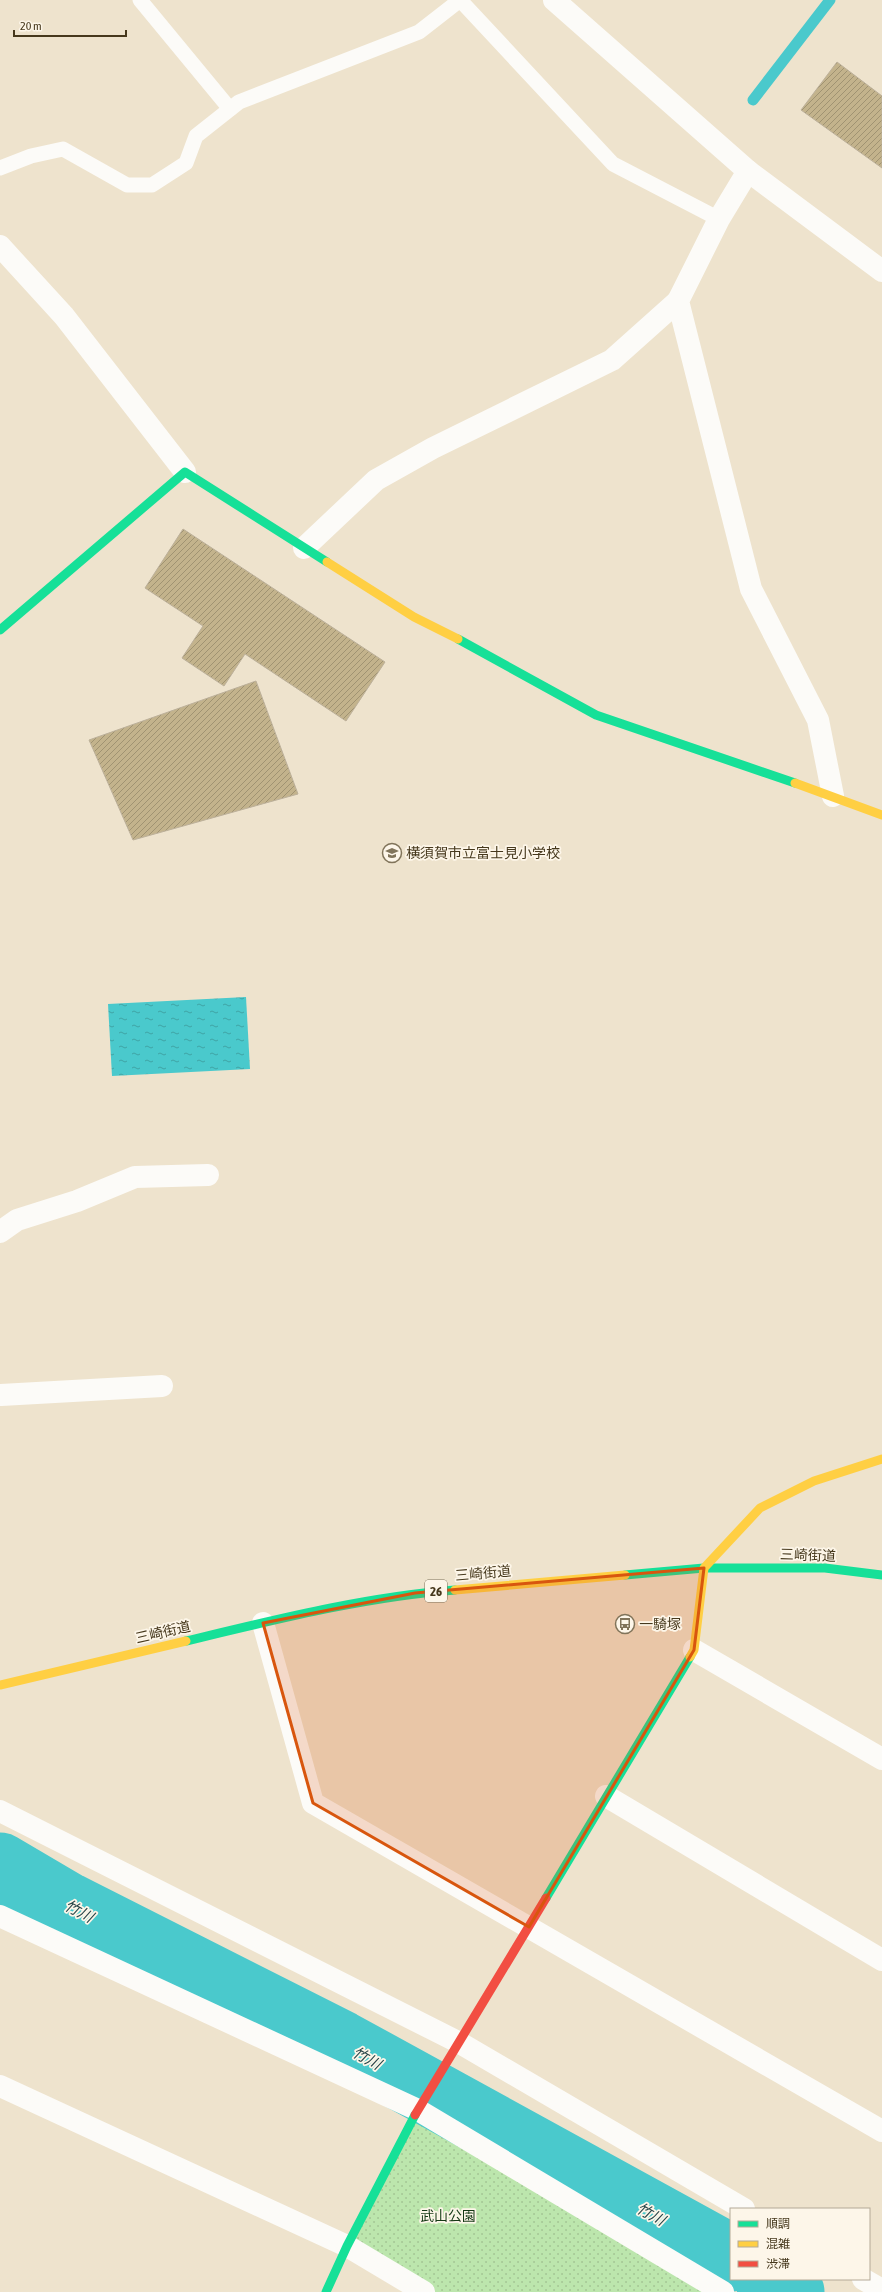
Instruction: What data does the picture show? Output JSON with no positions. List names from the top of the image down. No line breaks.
{"streets":{"street":["三崎街道","26"]},"water":["竹川"],"parks":["武山公園"],"places":{"school or university":["横須賀市立富士見小学校"],"bus stop":["一騎塚"]},"legend":["順調","混雑","渋滞"],"scale_bar":"20 m"}
